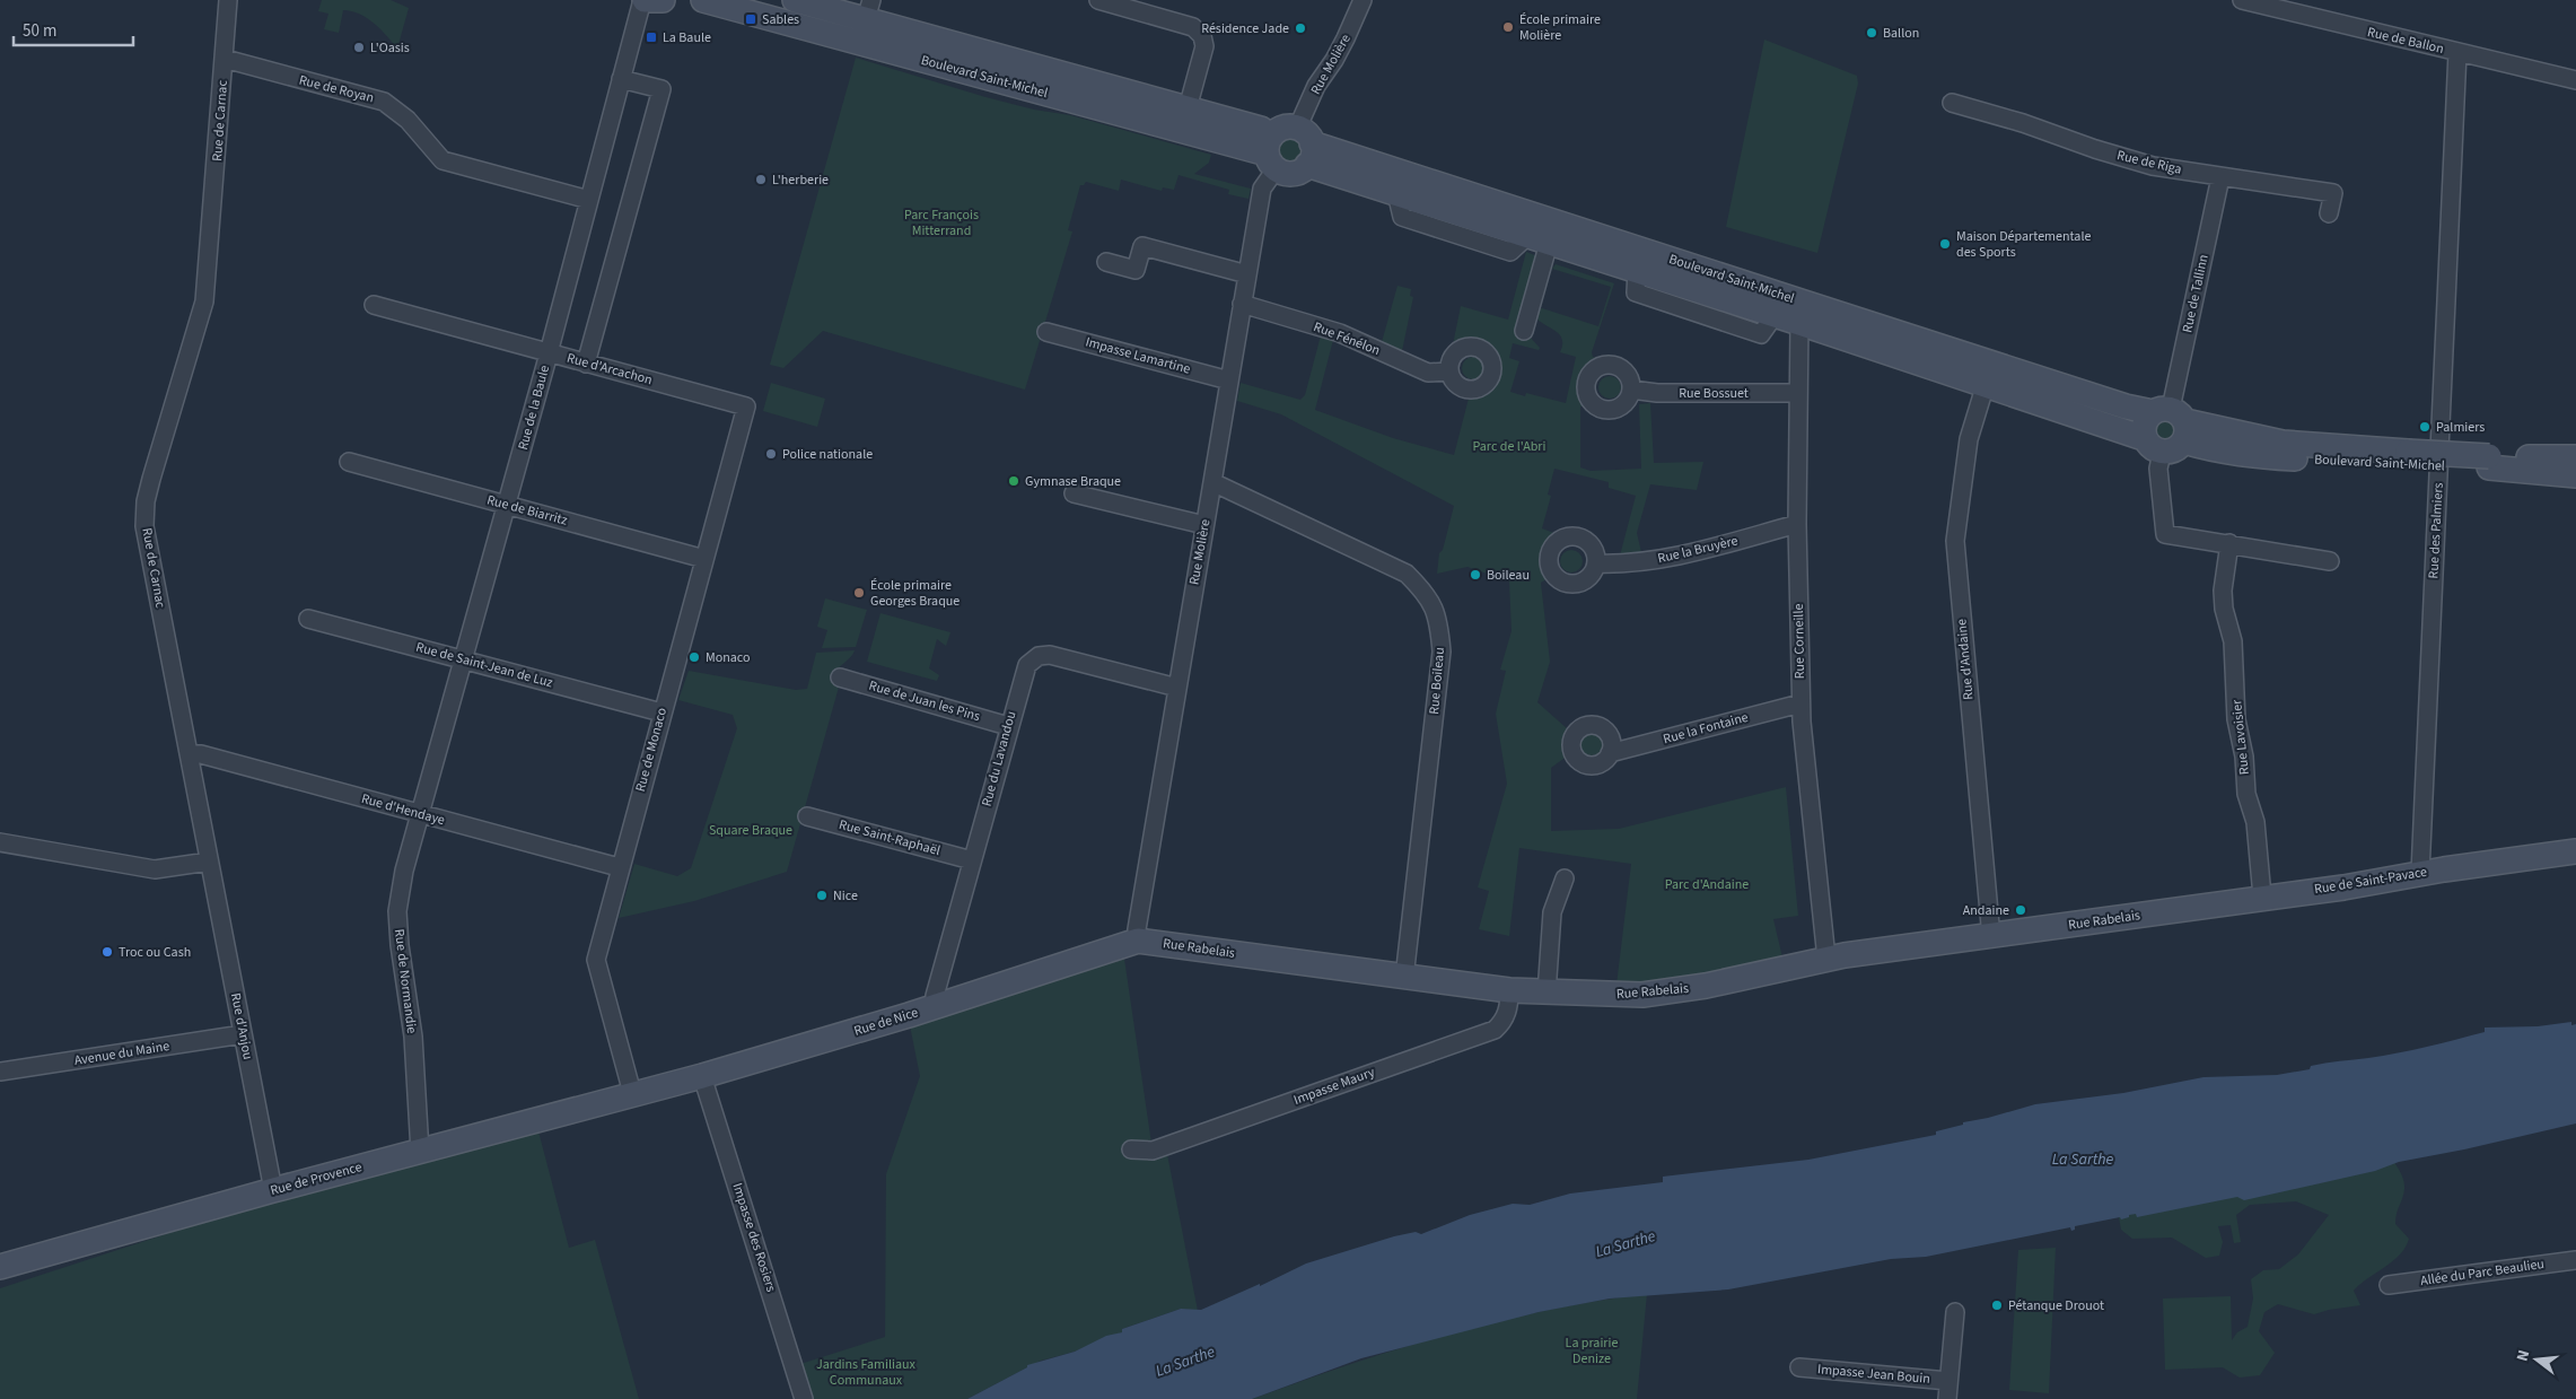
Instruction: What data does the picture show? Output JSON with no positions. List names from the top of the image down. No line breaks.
{"streets":{"main road":["Boulevard Saint-Michel","Rue de Saint-Pavace","Rue Rabelais","Rue de Nice","Rue de Provence"],"street":["Rue de Ballon","Rue Molière","Rue de Royan","Rue de Carnac","Rue de Riga","Rue de Tallinn","Rue Fénélon","Impasse Lamartine","Rue d'Arcachon","Rue Bossuet","Rue de la Baule","Rue de Biarritz","Rue des Palmiers","Rue la Bruyère","Rue Corneille","Rue d'Andaine","Rue de Saint-Jean de Luz","Rue Boileau","Rue de Juan les Pins","Rue la Fontaine","Rue Lavoisier","Rue de Monaco","Rue du Lavandou","Rue d'Hendaye","Rue Saint-Raphaël","Rue de Normandie","Rue d'Anjou","Avenue du Maine","Impasse Maury","Impasse des Rosiers","Allée du Parc Beaulieu","Impasse Jean Bouin"]},"crossings":[["Rue de Ballon","Rue des Palmiers"],["Rue Molière","Boulevard Saint-Michel"],["Rue Molière","Rue Fénélon"],["Rue Molière","Impasse Lamartine"],["Rue Molière","Rue Boileau"],["Rue Molière","Rue du Lavandou"],["Rue Molière","Rue Rabelais"],["Rue Molière","Rue de Nice"],["Boulevard Saint-Michel","Rue de Tallinn"],["Boulevard Saint-Michel","Rue Corneille"],["Boulevard Saint-Michel","Rue d'Andaine"],["Rue de Royan","Rue de Carnac"],["Rue de Royan","Rue de la Baule"],["Rue de Carnac","Rue d'Hendaye"],["Rue de Carnac","Rue d'Anjou"],["Rue de Riga","Rue de Tallinn"],["Rue d'Arcachon","Rue de la Baule"],["Rue d'Arcachon","Rue de Monaco"],["Rue Bossuet","Rue Corneille"],["Rue de la Baule","Rue de Biarritz"],["Rue de la Baule","Rue de Saint-Jean de Luz"],["Rue de la Baule","Rue d'Hendaye"],["Rue de la Baule","Rue de Normandie"],["Rue de Biarritz","Rue de Monaco"],["Rue des Palmiers","Rue de Saint-Pavace"],["Rue la Bruyère","Rue Corneille"],["Rue Corneille","Rue la Fontaine"],["Rue Corneille","Rue Rabelais"],["Rue d'Andaine","Rue Rabelais"],["Rue de Saint-Jean de Luz","Rue de Monaco"],["Rue Boileau","Rue Rabelais"],["Rue de Juan les Pins","Rue du Lavandou"],["Rue Lavoisier","Rue de Saint-Pavace"],["Rue de Monaco","Rue d'Hendaye"],["Rue de Monaco","Rue de Nice"],["Rue de Monaco","Rue de Provence"],["Rue du Lavandou","Rue Saint-Raphaël"],["Rue du Lavandou","Rue de Nice"],["Rue d'Hendaye","Rue de Normandie"],["Rue de Saint-Pavace","Rue Rabelais"],["Rue Rabelais","Rue de Nice"],["Rue Rabelais","Impasse Maury"],["Rue de Normandie","Rue de Provence"],["Rue de Nice","Rue de Provence"],["Rue de Nice","Impasse des Rosiers"],["Rue d'Anjou","Avenue du Maine"],["Rue d'Anjou","Rue de Provence"]],"water":["La Sarthe"],"parks":["Parc François Mitterrand","Parc de l'Abri","Square Braque","Parc d'Andaine","La prairie Denize","Jardins Familiaux Communaux"],"places":{"transit":["Sables","La Baule"],"other":["École primaire Molière","Résidence Jade","Ballon","L'Oasis","L'herberie","Maison Départementale des Sports","Palmiers","Police nationale","Gymnase Braque","Boileau","École primaire Georges Braque","Monaco","Nice","Andaine","Troc ou Cash","Pétanque Drouot"]},"scale_bar":"50 m","north":"left"}
